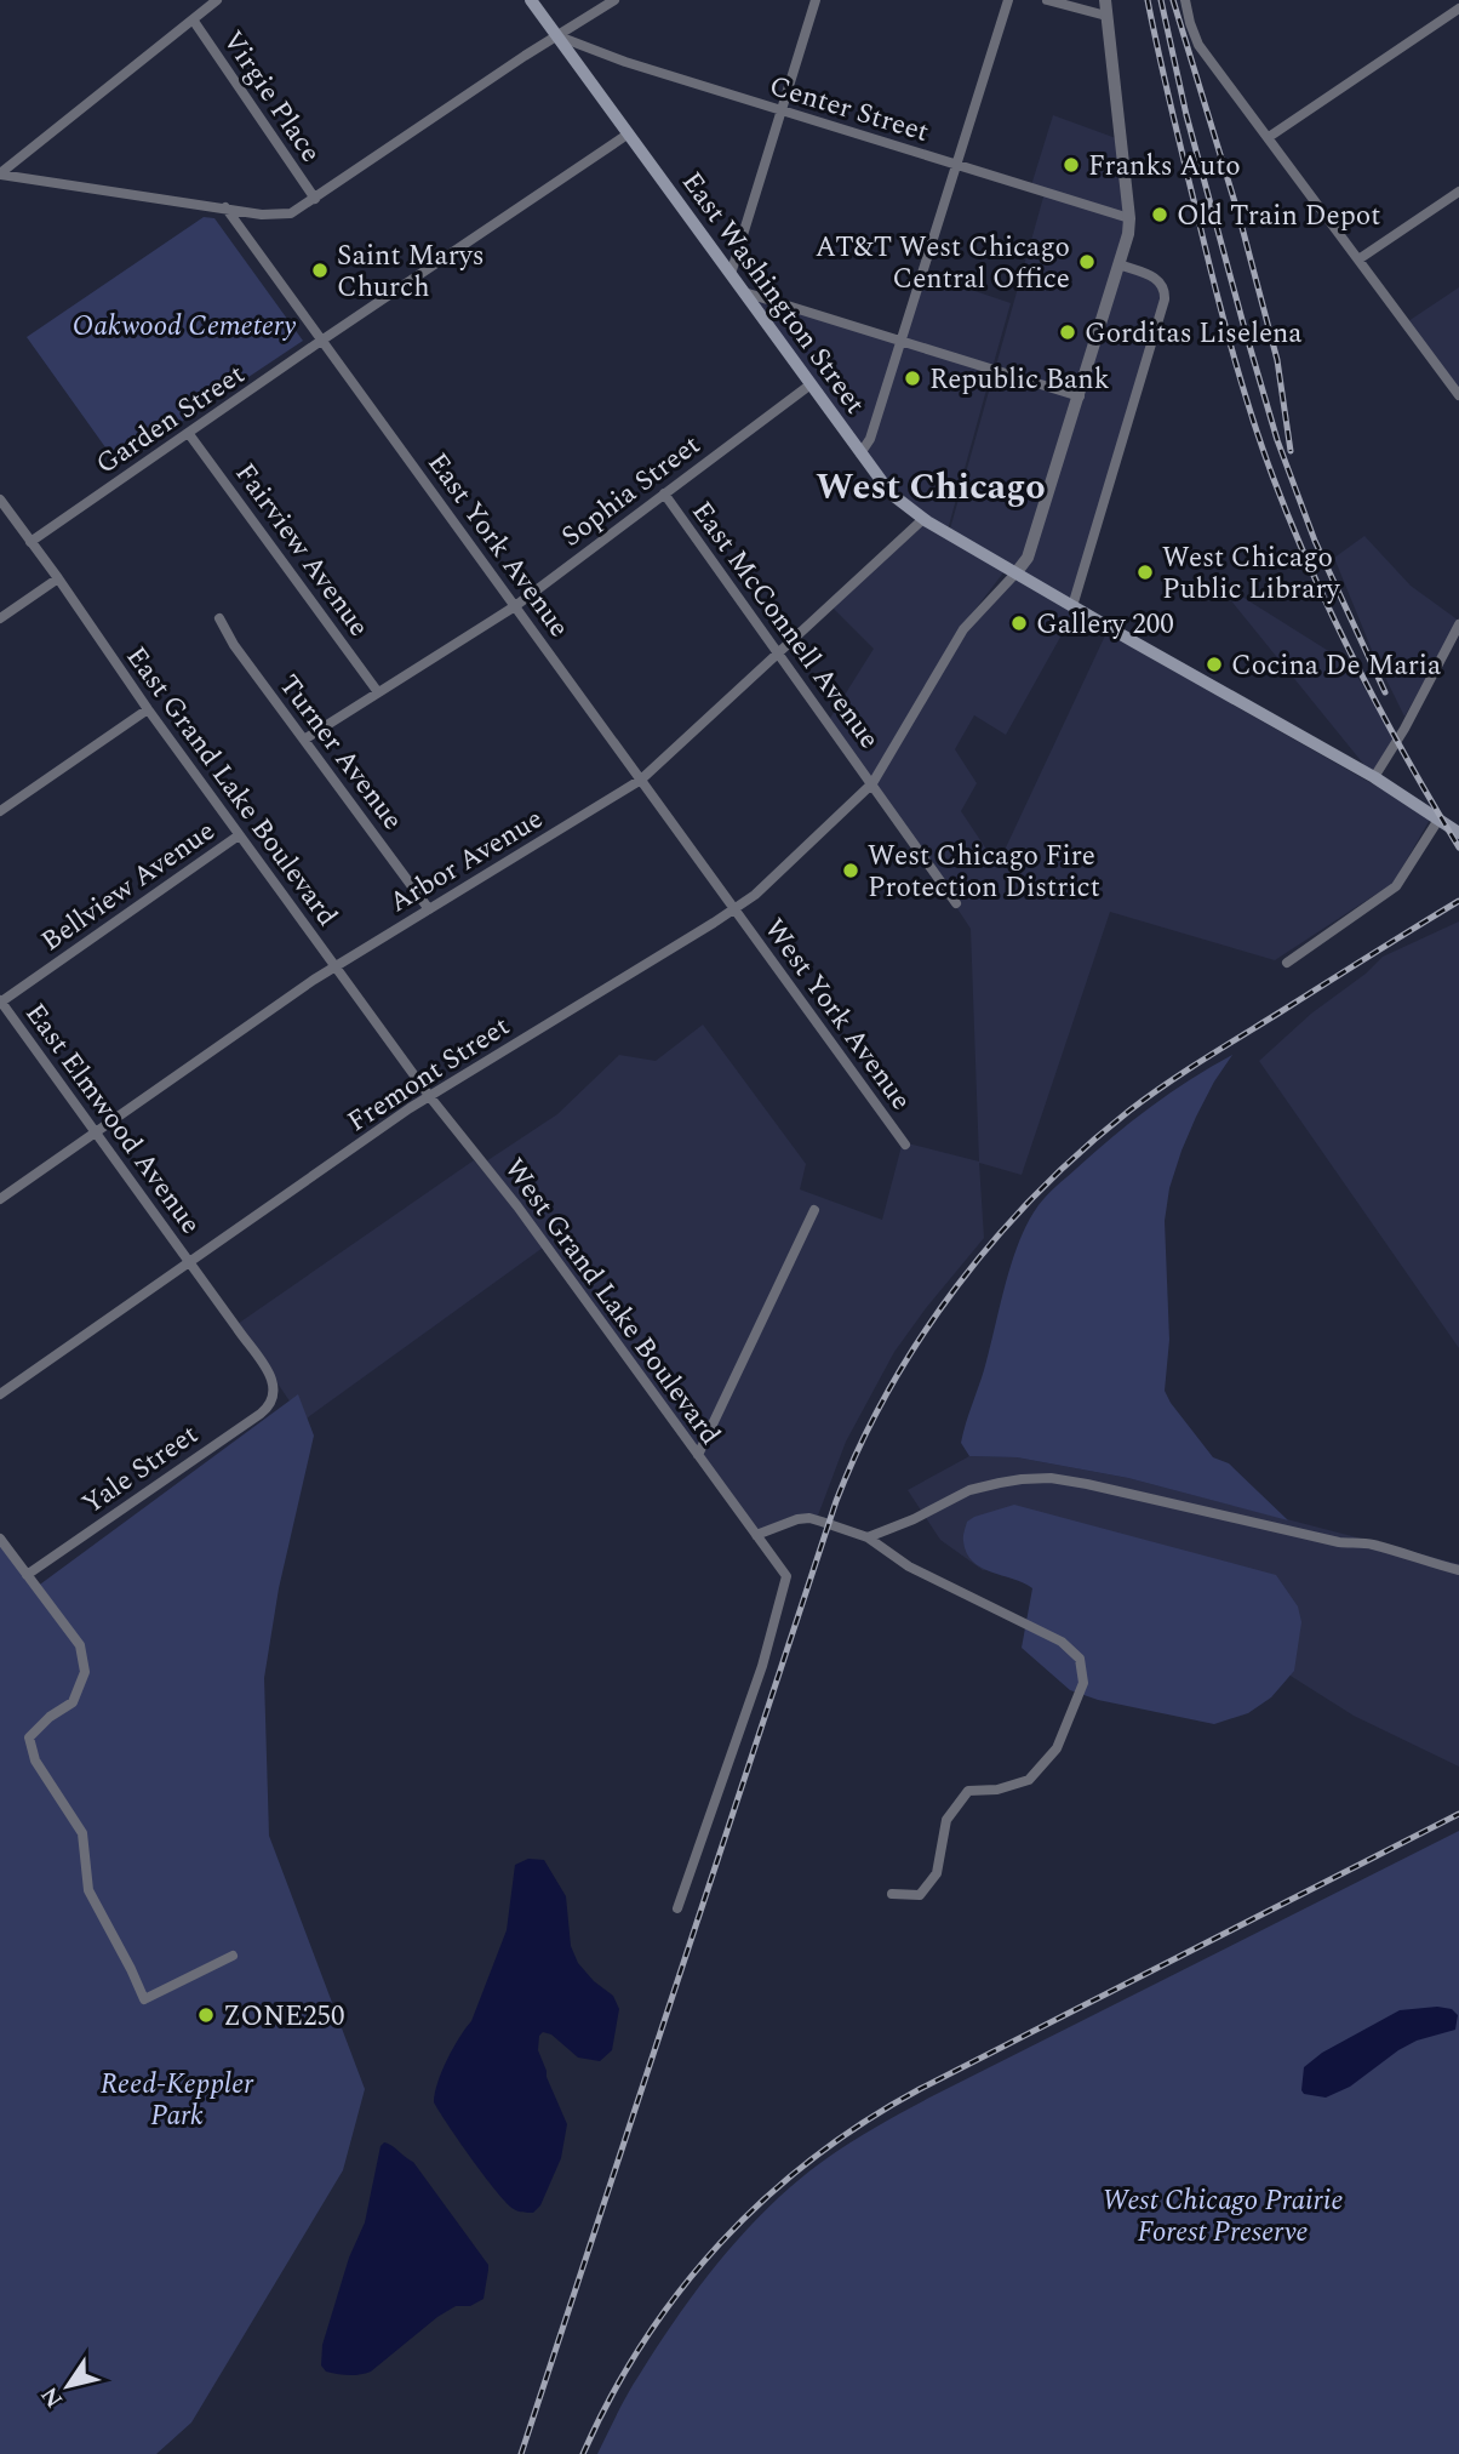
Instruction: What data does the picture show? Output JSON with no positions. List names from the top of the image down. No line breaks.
{"streets":{"main road":["East Washington Street"],"street":["Virgie Place","Center Street","Garden Street","Sophia Street","East York Avenue","Fairview Avenue","East McConnell Avenue","Turner Avenue","East Grand Lake Boulevard","Arbor Avenue","Bellview Avenue","West York Avenue","Fremont Street","East Elmwood Avenue","West Grand Lake Boulevard","Yale Street"]},"crossings":[["Center Street","East Washington Street"],["East Washington Street","Garden Street"],["East Washington Street","Sophia Street"],["East Washington Street","Arbor Avenue"],["East Washington Street","Fremont Street"],["Garden Street","East York Avenue"],["Garden Street","Fairview Avenue"],["Garden Street","East Grand Lake Boulevard"],["Sophia Street","East York Avenue"],["Sophia Street","Fairview Avenue"],["Sophia Street","East McConnell Avenue"],["Sophia Street","Turner Avenue"],["East York Avenue","Arbor Avenue"],["East York Avenue","West York Avenue"],["East York Avenue","Fremont Street"],["East McConnell Avenue","Arbor Avenue"],["East McConnell Avenue","Fremont Street"],["Turner Avenue","Arbor Avenue"],["East Grand Lake Boulevard","Arbor Avenue"],["East Grand Lake Boulevard","Bellview Avenue"],["East Grand Lake Boulevard","Fremont Street"],["East Grand Lake Boulevard","West Grand Lake Boulevard"],["Arbor Avenue","East Elmwood Avenue"],["Bellview Avenue","East Elmwood Avenue"],["West York Avenue","Fremont Street"],["Fremont Street","East Elmwood Avenue"],["Fremont Street","West Grand Lake Boulevard"],["East Elmwood Avenue","Yale Street"]],"districts":["West Chicago"],"parks":["Oakwood Cemetery","Reed-Keppler Park","West Chicago Prairie Forest Preserve"],"places":["Franks Auto","Old Train Depot","AT&T West Chicago Central Office","Saint Marys Church","Gorditas Liselena","Republic Bank","West Chicago Public Library","Gallery 200","Cocina De Maria","West Chicago Fire Protection District","ZONE250"],"north":"bottom left"}
